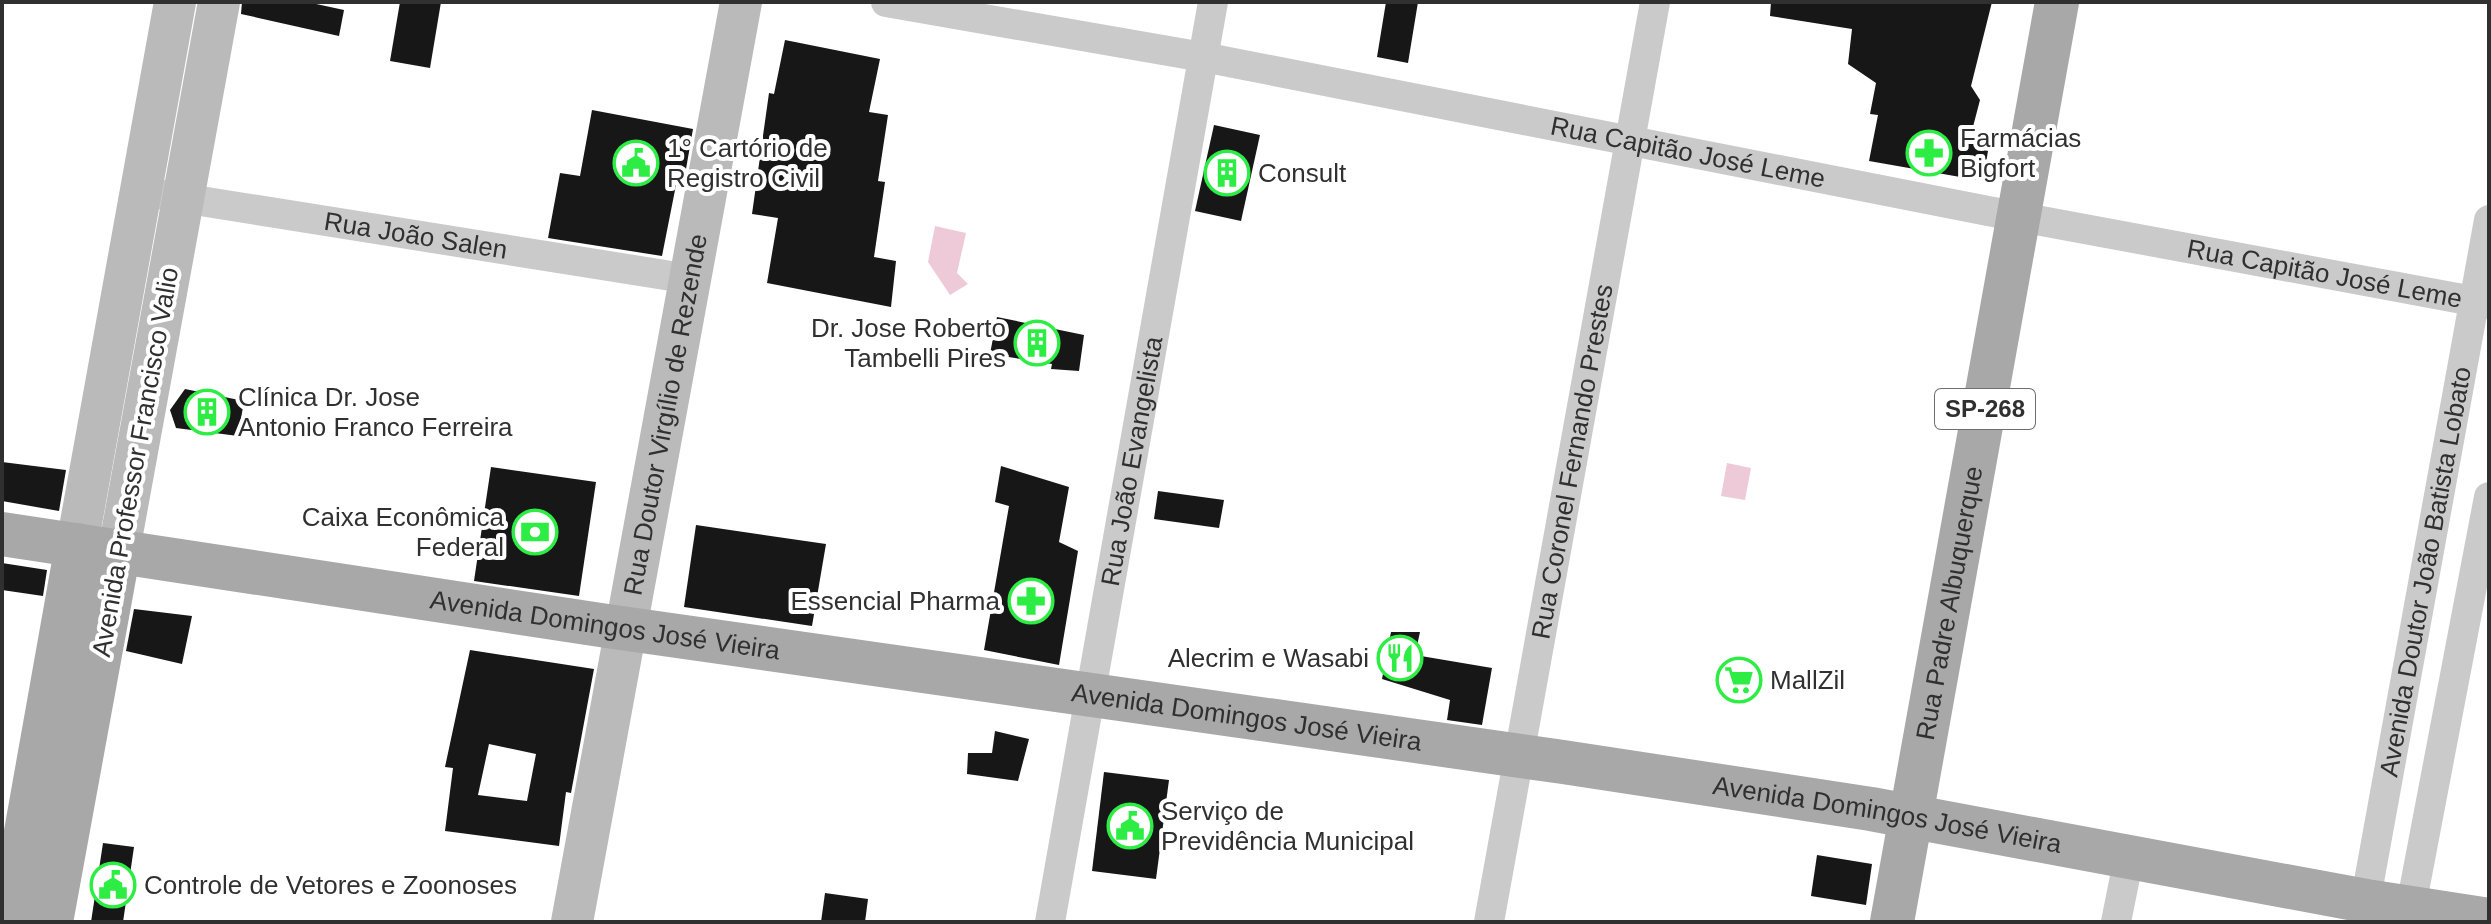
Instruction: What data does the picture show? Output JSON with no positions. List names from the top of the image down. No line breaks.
{"streets":{"main road":["SP-268","Rua Doutor Virgílio de Rezende","Avenida Professor Francisco Valio","Rua Padre Albuquerque","Avenida Domingos José Vieira"],"street":["Rua Capitão José Leme","Rua João Salen","Rua João Evangelista","Rua Coronel Fernando Prestes","Avenida Doutor João Batista Lobato"]},"crossings":[["Rua Capitão José Leme","Rua João Evangelista"],["Rua Capitão José Leme","Rua Coronel Fernando Prestes"],["Rua Capitão José Leme","Avenida Doutor João Batista Lobato"],["Rua Capitão José Leme","Rua Padre Albuquerque"],["Rua João Salen","Rua Doutor Virgílio de Rezende"],["Rua João Salen","Avenida Professor Francisco Valio"],["Rua Doutor Virgílio de Rezende","Avenida Domingos José Vieira"],["Avenida Professor Francisco Valio","Avenida Domingos José Vieira"],["Rua João Evangelista","Avenida Domingos José Vieira"],["Rua Coronel Fernando Prestes","Avenida Domingos José Vieira"],["Avenida Doutor João Batista Lobato","Avenida Domingos José Vieira"],["Rua Padre Albuquerque","Avenida Domingos José Vieira"]],"places":{"pharmacy":["Farmácias Bigfort","Essencial Pharma"],"public building":["1° Cartório de Registro Civil","Serviço de Previdência Municipal","Controle de Vetores e Zoonoses"],"building":["Consult","Dr. Jose Roberto Tambelli Pires","Clínica Dr. Jose Antonio Franco Ferreira"],"bank":["Caixa Econômica Federal"],"restaurant":["Alecrim e Wasabi"],"supermarket":["MallZil"]}}
